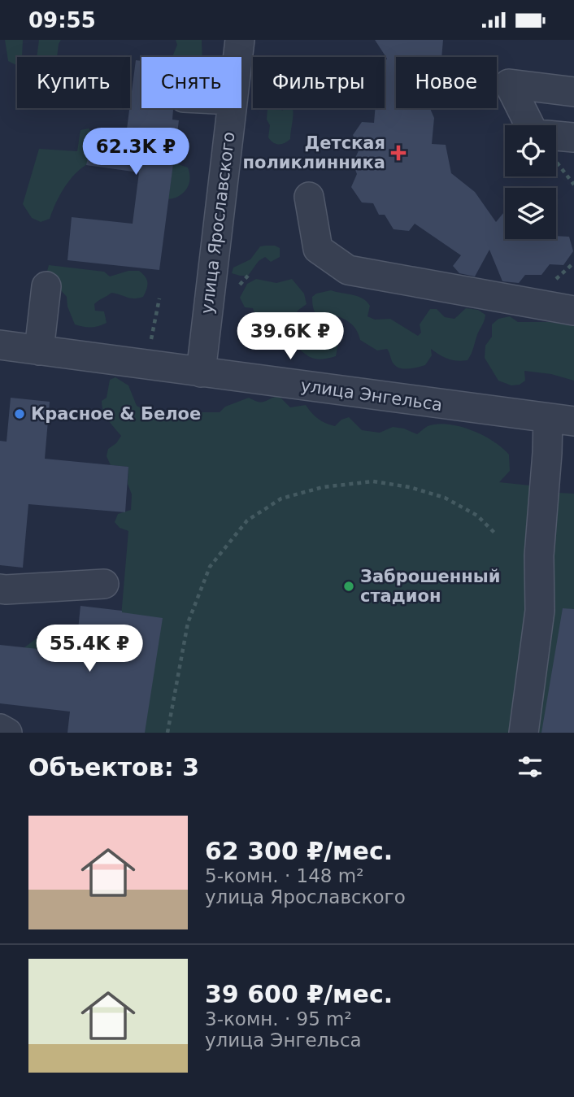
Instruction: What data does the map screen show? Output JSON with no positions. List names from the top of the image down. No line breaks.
{"streets":{"street":["улица Ярославского","улица Энгельса"]},"crossings":[["улица Ярославского","улица Энгельса"]],"places":{"health":["Детская поликлинника"],"other":["Красное & Белое","Заброшенный стадион"]},"page":{"status":"09:55","chip":["Купить","Снять","Фильтры","Новое"],"price":["62.3K ₽","39.6K ₽","55.4K ₽"],"heading":"Объектов: 3","list":[{"name":"62 300 ₽/мес.","note":"5-комн. · 148 m² · улица Ярославского"},{"name":"39 600 ₽/мес.","note":"3-комн. · 95 m² · улица Энгельса"}]}}
